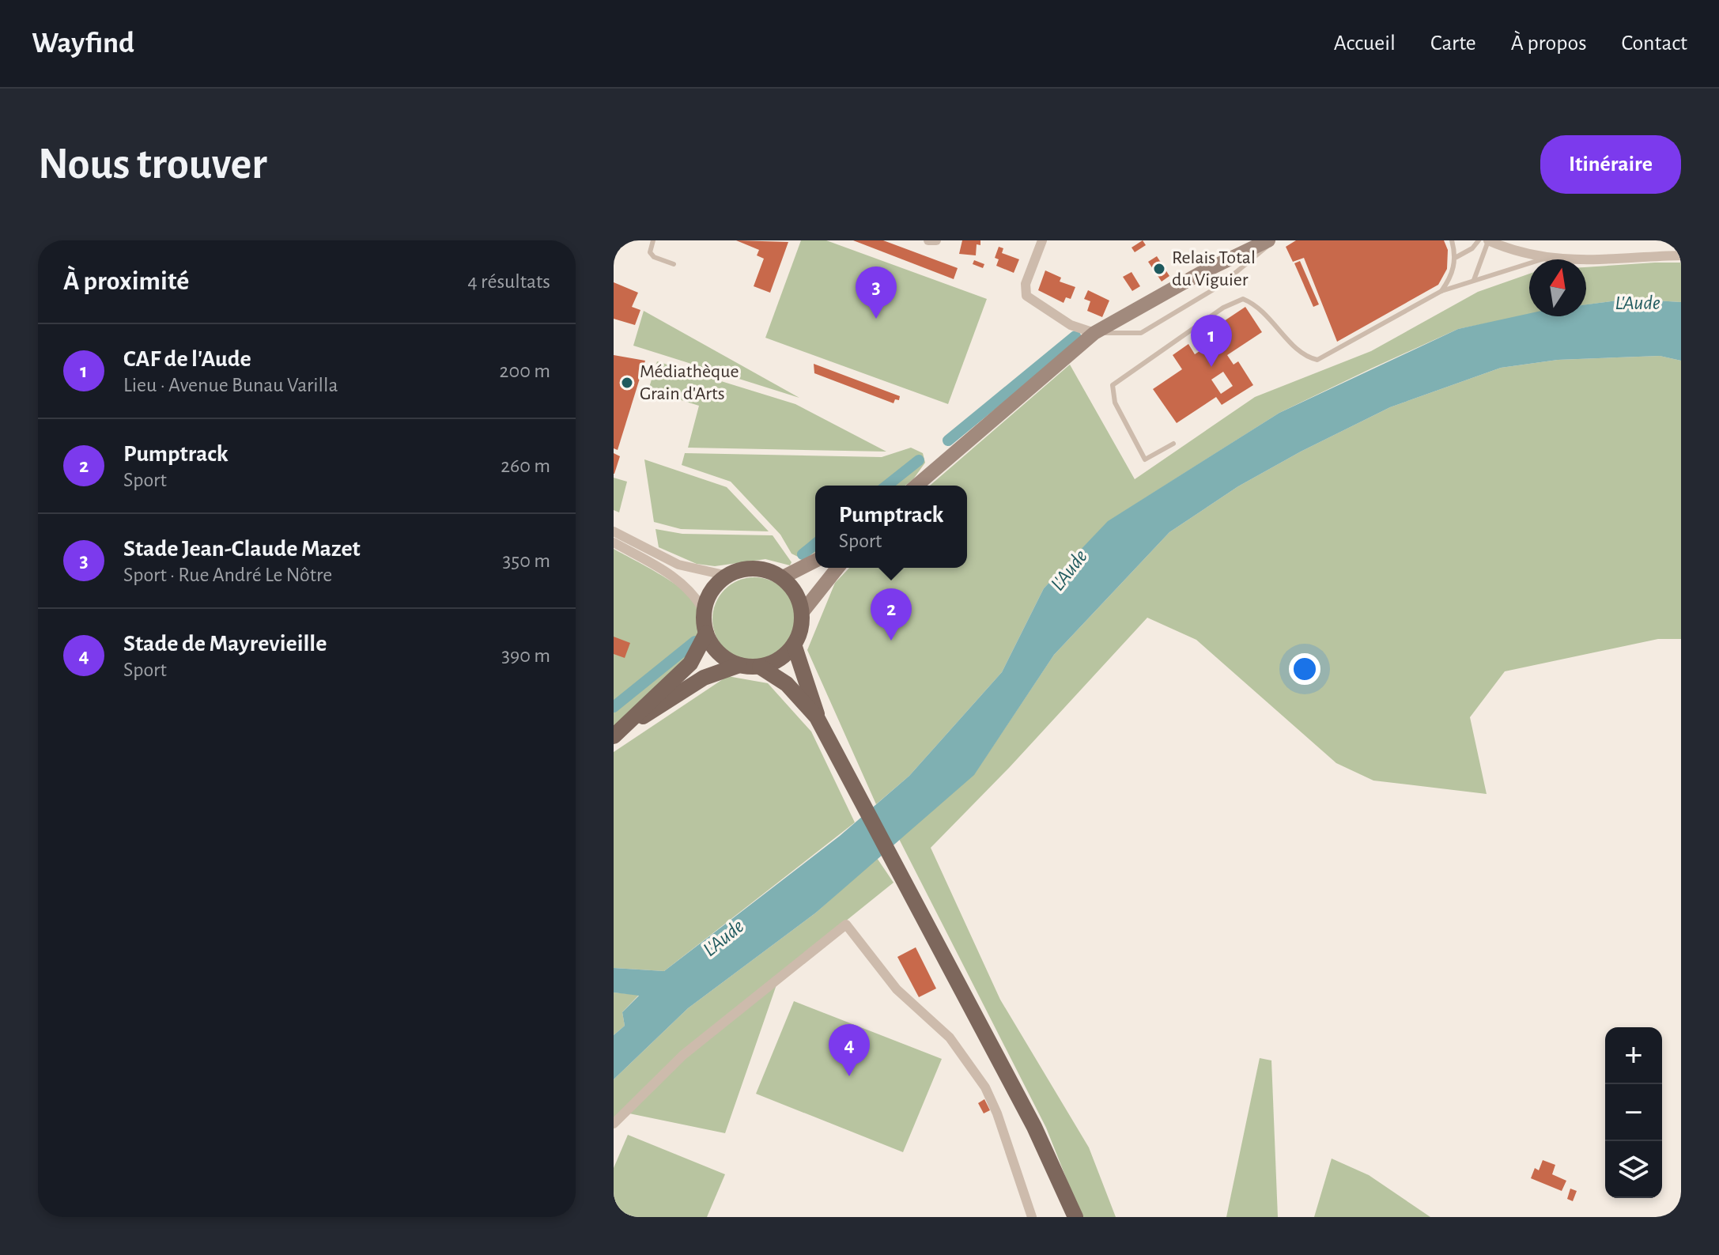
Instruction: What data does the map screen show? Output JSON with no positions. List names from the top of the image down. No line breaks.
{"water":["L'Aude"],"places":["Relais Total du Viguier","Médiathèque Grain d'Arts"],"north":"top","page":{"header":"Wayfind","nav":["Accueil","Carte","À propos","Contact"],"buttons":"Itinéraire","title":"Nous trouver","heading":["À proximité","4 résultats"],"pins":["3","1","2","4"],"list":[{"mark":"1","name":"CAF de l'Aude","note":"Lieu · Avenue Bunau Varilla","value":"200 m"},{"mark":"2","name":"Pumptrack","note":"Sport","value":"260 m"},{"mark":"3","name":"Stade Jean-Claude Mazet","note":"Sport · Rue André Le Nôtre","value":"350 m"},{"mark":"4","name":"Stade de Mayrevieille","note":"Sport","value":"390 m"}],"popup":["Pumptrack","Sport"],"map_buttons":["+","−"]}}
